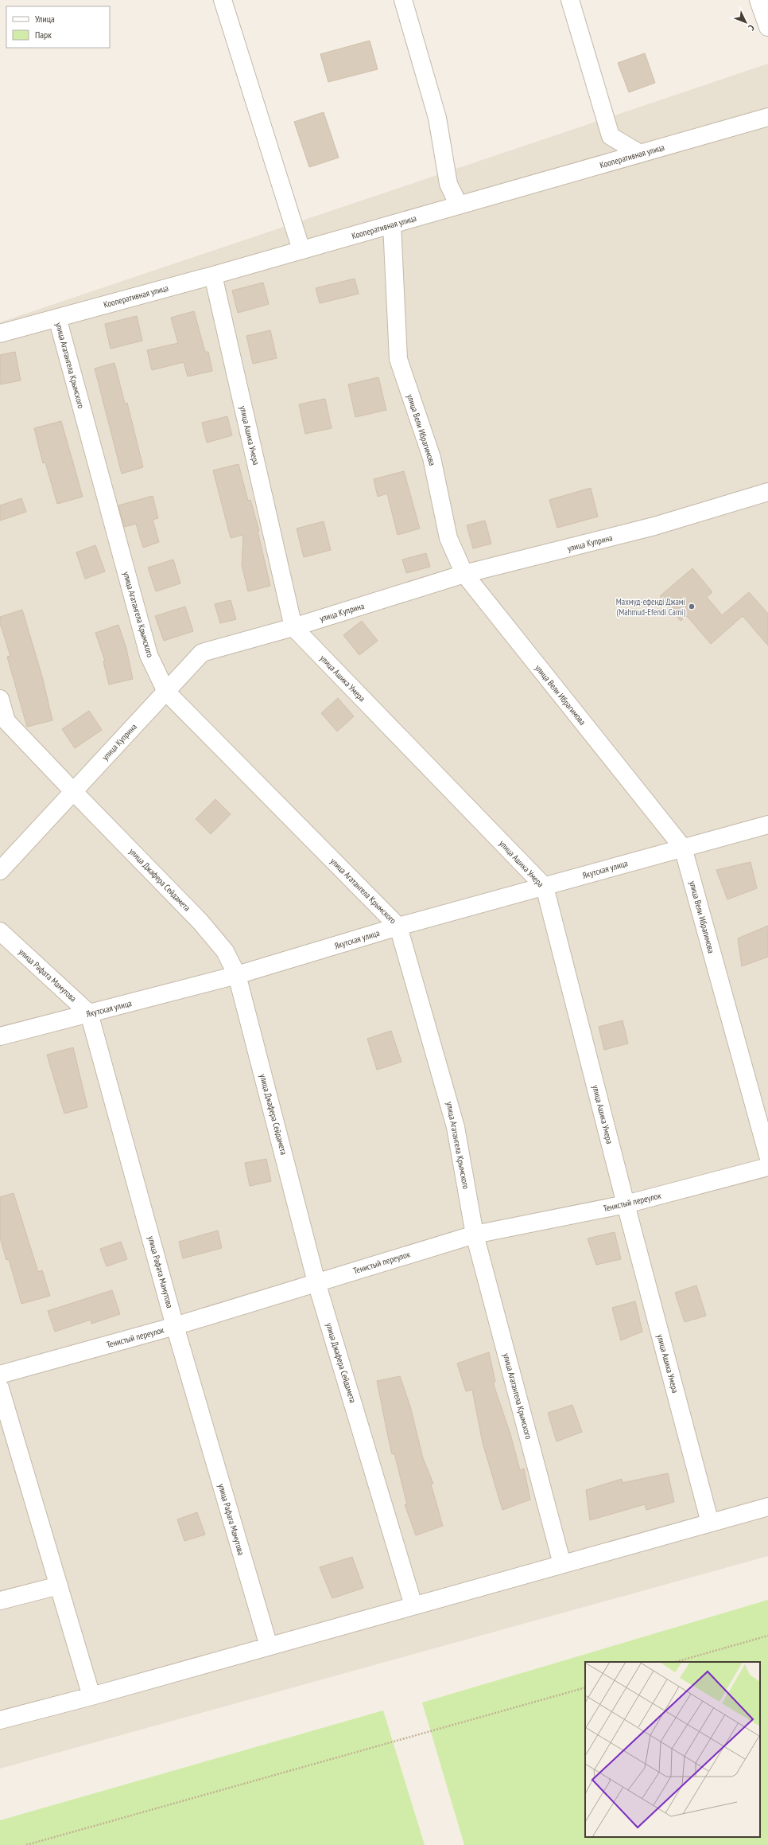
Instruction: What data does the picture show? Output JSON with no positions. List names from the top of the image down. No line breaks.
{"streets":{"street":["Кооперативная улица","улица Агатангела Крымского","улица Вели Ибрагимова","улица Ашика Умера","улица Куприна","Якутская улица","улица Джафера Сейдамета","улица Рафата Мамутова","Тенистый переулок"]},"crossings":[["Кооперативная улица","улица Агатангела Крымского"],["Кооперативная улица","улица Вели Ибрагимова"],["Кооперативная улица","улица Ашика Умера"],["улица Агатангела Крымского","улица Куприна"],["улица Агатангела Крымского","Якутская улица"],["улица Агатангела Крымского","Тенистый переулок"],["улица Вели Ибрагимова","улица Куприна"],["улица Вели Ибрагимова","Якутская улица"],["улица Ашика Умера","улица Куприна"],["улица Ашика Умера","Якутская улица"],["улица Ашика Умера","Тенистый переулок"],["улица Куприна","улица Джафера Сейдамета"],["Якутская улица","улица Джафера Сейдамета"],["Якутская улица","улица Рафата Мамутова"],["улица Джафера Сейдамета","Тенистый переулок"],["улица Рафата Мамутова","Тенистый переулок"]],"places":["Махмуд-ефенді Джамі (Mahmud-Efendi Cami)"],"legend":["Улица","Парк"],"north":"bottom right"}
